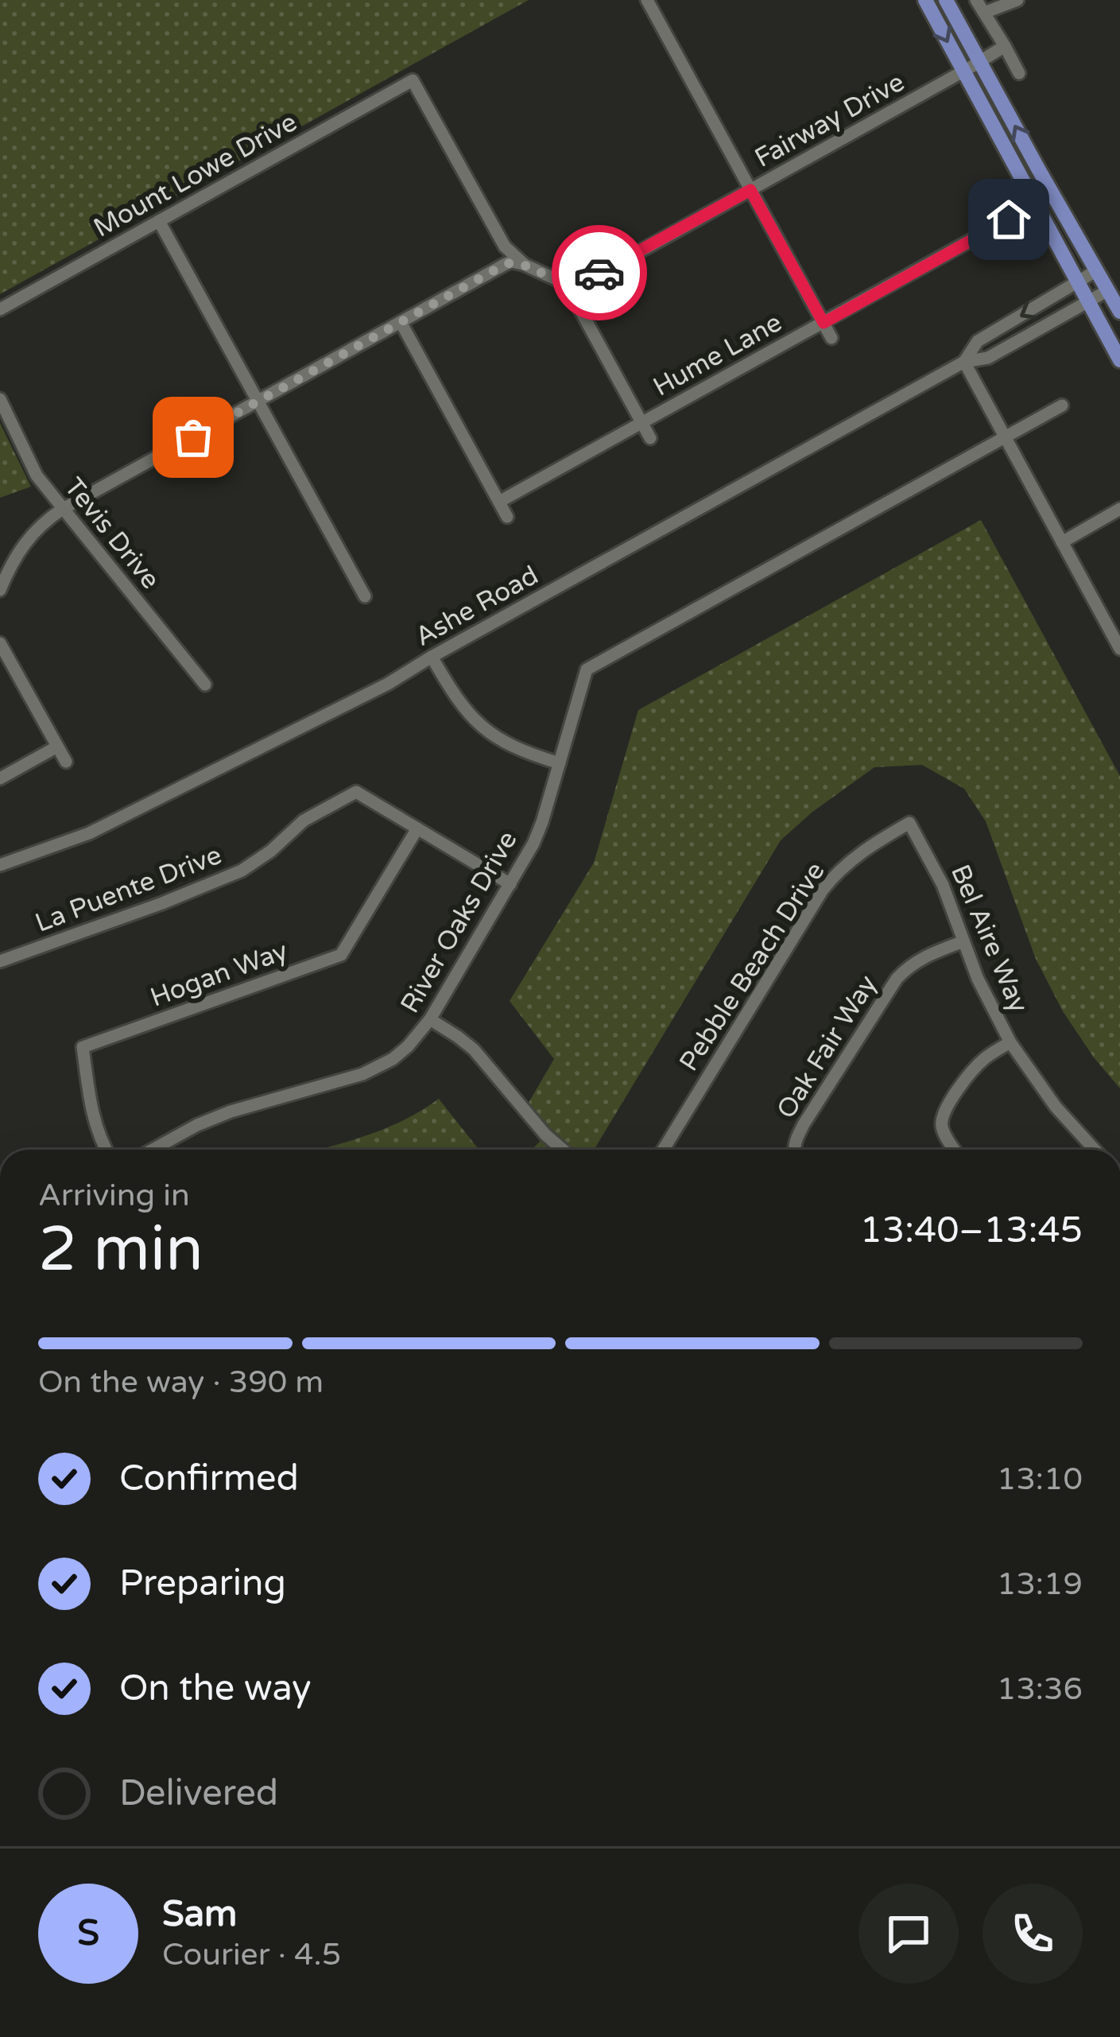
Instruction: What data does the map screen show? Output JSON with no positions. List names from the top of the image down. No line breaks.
{"streets":{"street":["Fairway Drive","Mount Lowe Drive","Hume Lane","Tevis Drive","Ashe Road","La Puente Drive","River Oaks Drive","Bel Aire Way","Pebble Beach Drive","Hogan Way","Oak Fair Way"]},"crossings":[["La Puente Drive","River Oaks Drive"],["La Puente Drive","Hogan Way"],["Bel Aire Way","Pebble Beach Drive"],["Bel Aire Way","Oak Fair Way"]],"page":{"heading":["2 min","Arriving in","13:40–13:45"],"panel":["Sam","Courier · 4.5"],"bar":"On the way · 390 m","list":[["Confirmed","13:10"],["Preparing","13:19"],["On the way","13:36"],"Delivered"],"round":"S"}}
